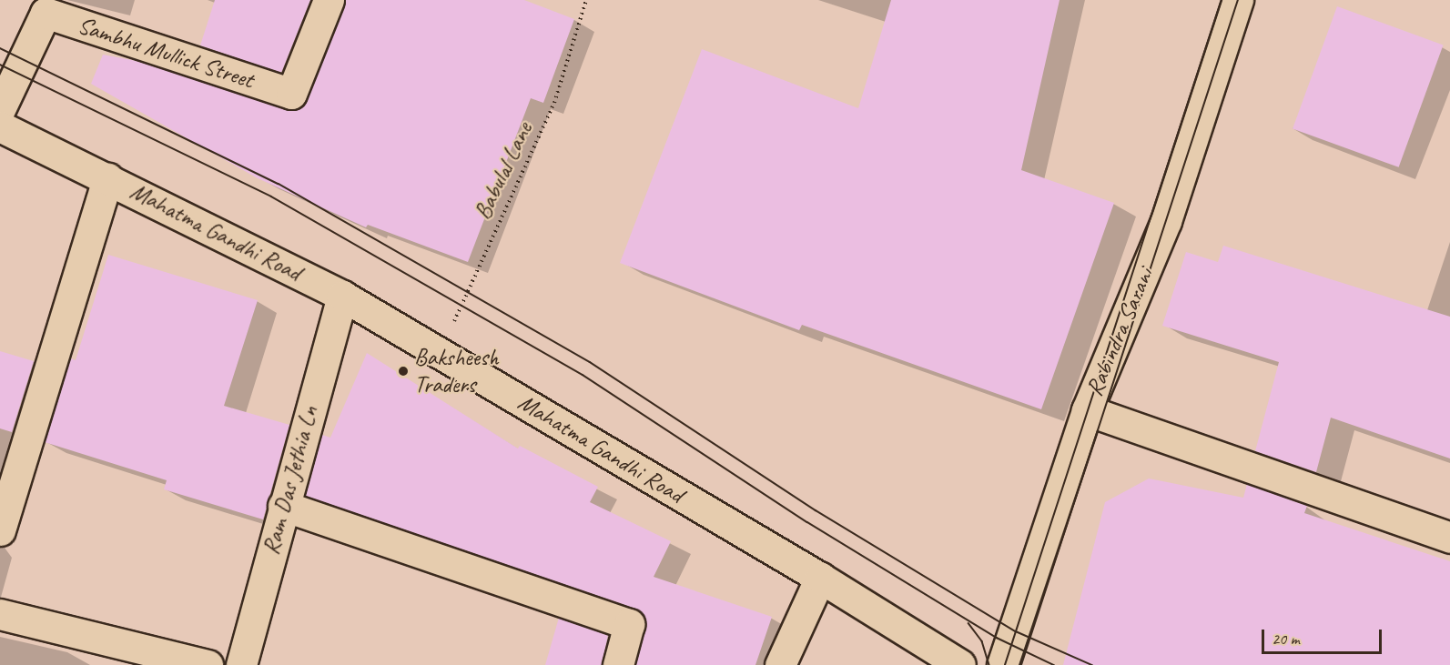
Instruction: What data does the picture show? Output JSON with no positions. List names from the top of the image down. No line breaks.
{"streets":{"main road":["Sambhu Mullick Street","Mahatma Gandhi Road","Rabindra Sarani","Ram Das Jethia Ln"],"path":["Babulal Lane"]},"crossings":[["Babulal Lane","Mahatma Gandhi Road"],["Mahatma Gandhi Road","Ram Das Jethia Ln"]],"places":["Baksheesh Traders"],"scale_bar":"20 m"}
